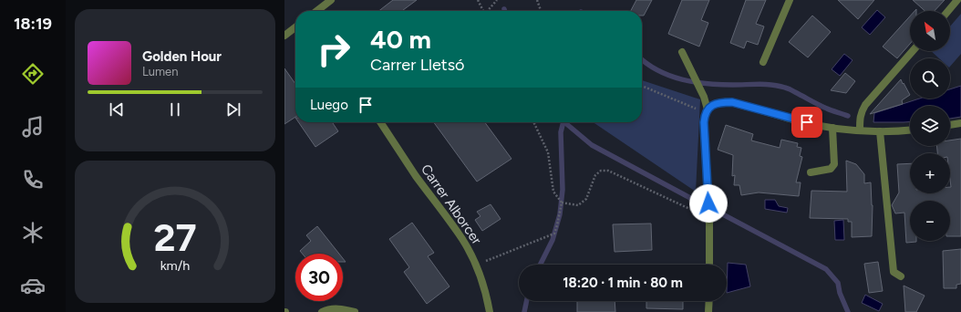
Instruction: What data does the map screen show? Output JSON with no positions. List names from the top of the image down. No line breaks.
{"streets":{"street":["Carrer Alborcer"]},"north":"top left","page":{"tabs":"18:19","map_buttons":["+","−"],"turn":["40 m","Carrer Lletsó"],"song":["Golden Hour","Lumen"],"then":"Luego","limit":"30","trip":"18:20 · 1 min · 80 m","gauge":["27","km/h"]}}
